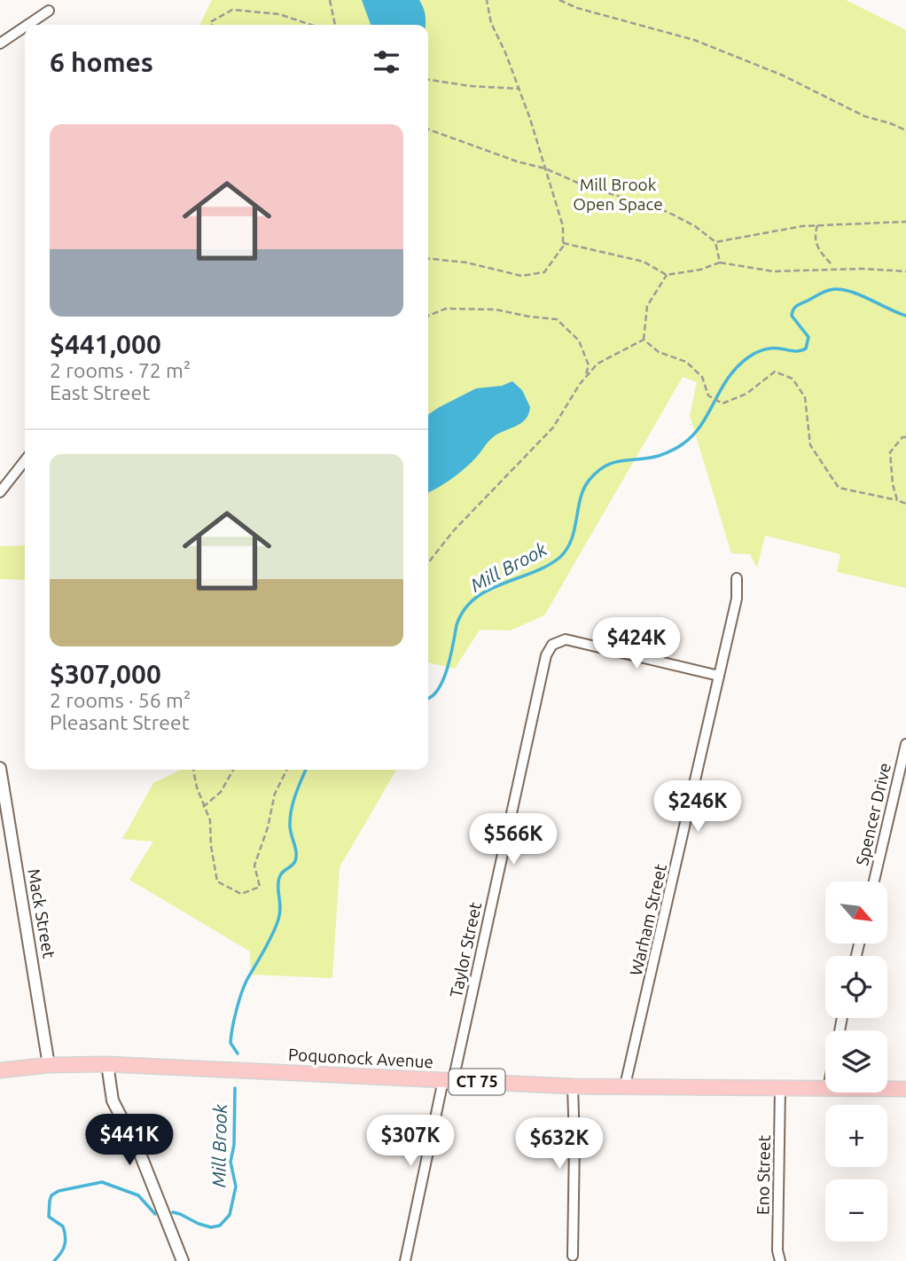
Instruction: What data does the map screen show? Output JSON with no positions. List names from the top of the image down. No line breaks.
{"streets":{"main road":["Poquonock Avenue","CT 75"],"street":["Spencer Drive","Mack Street","Warham Street","Taylor Street","Eno Street"]},"crossings":[["Mack Street","Poquonock Avenue"],["Warham Street","Taylor Street"],["Warham Street","Poquonock Avenue"],["Taylor Street","Poquonock Avenue"],["Poquonock Avenue","Eno Street"]],"water":["Mill Brook"],"parks":["Mill Brook Open Space"],"north":"bottom right","page":{"heading":"6 homes","list":[{"name":"$441,000","note":"2 rooms · 72 m² · East Street"},{"name":"$307,000","note":"2 rooms · 56 m² · Pleasant Street"}],"price":["$424K","$246K","$566K","$441K","$307K","$632K"],"map_buttons":["+","−"]}}
